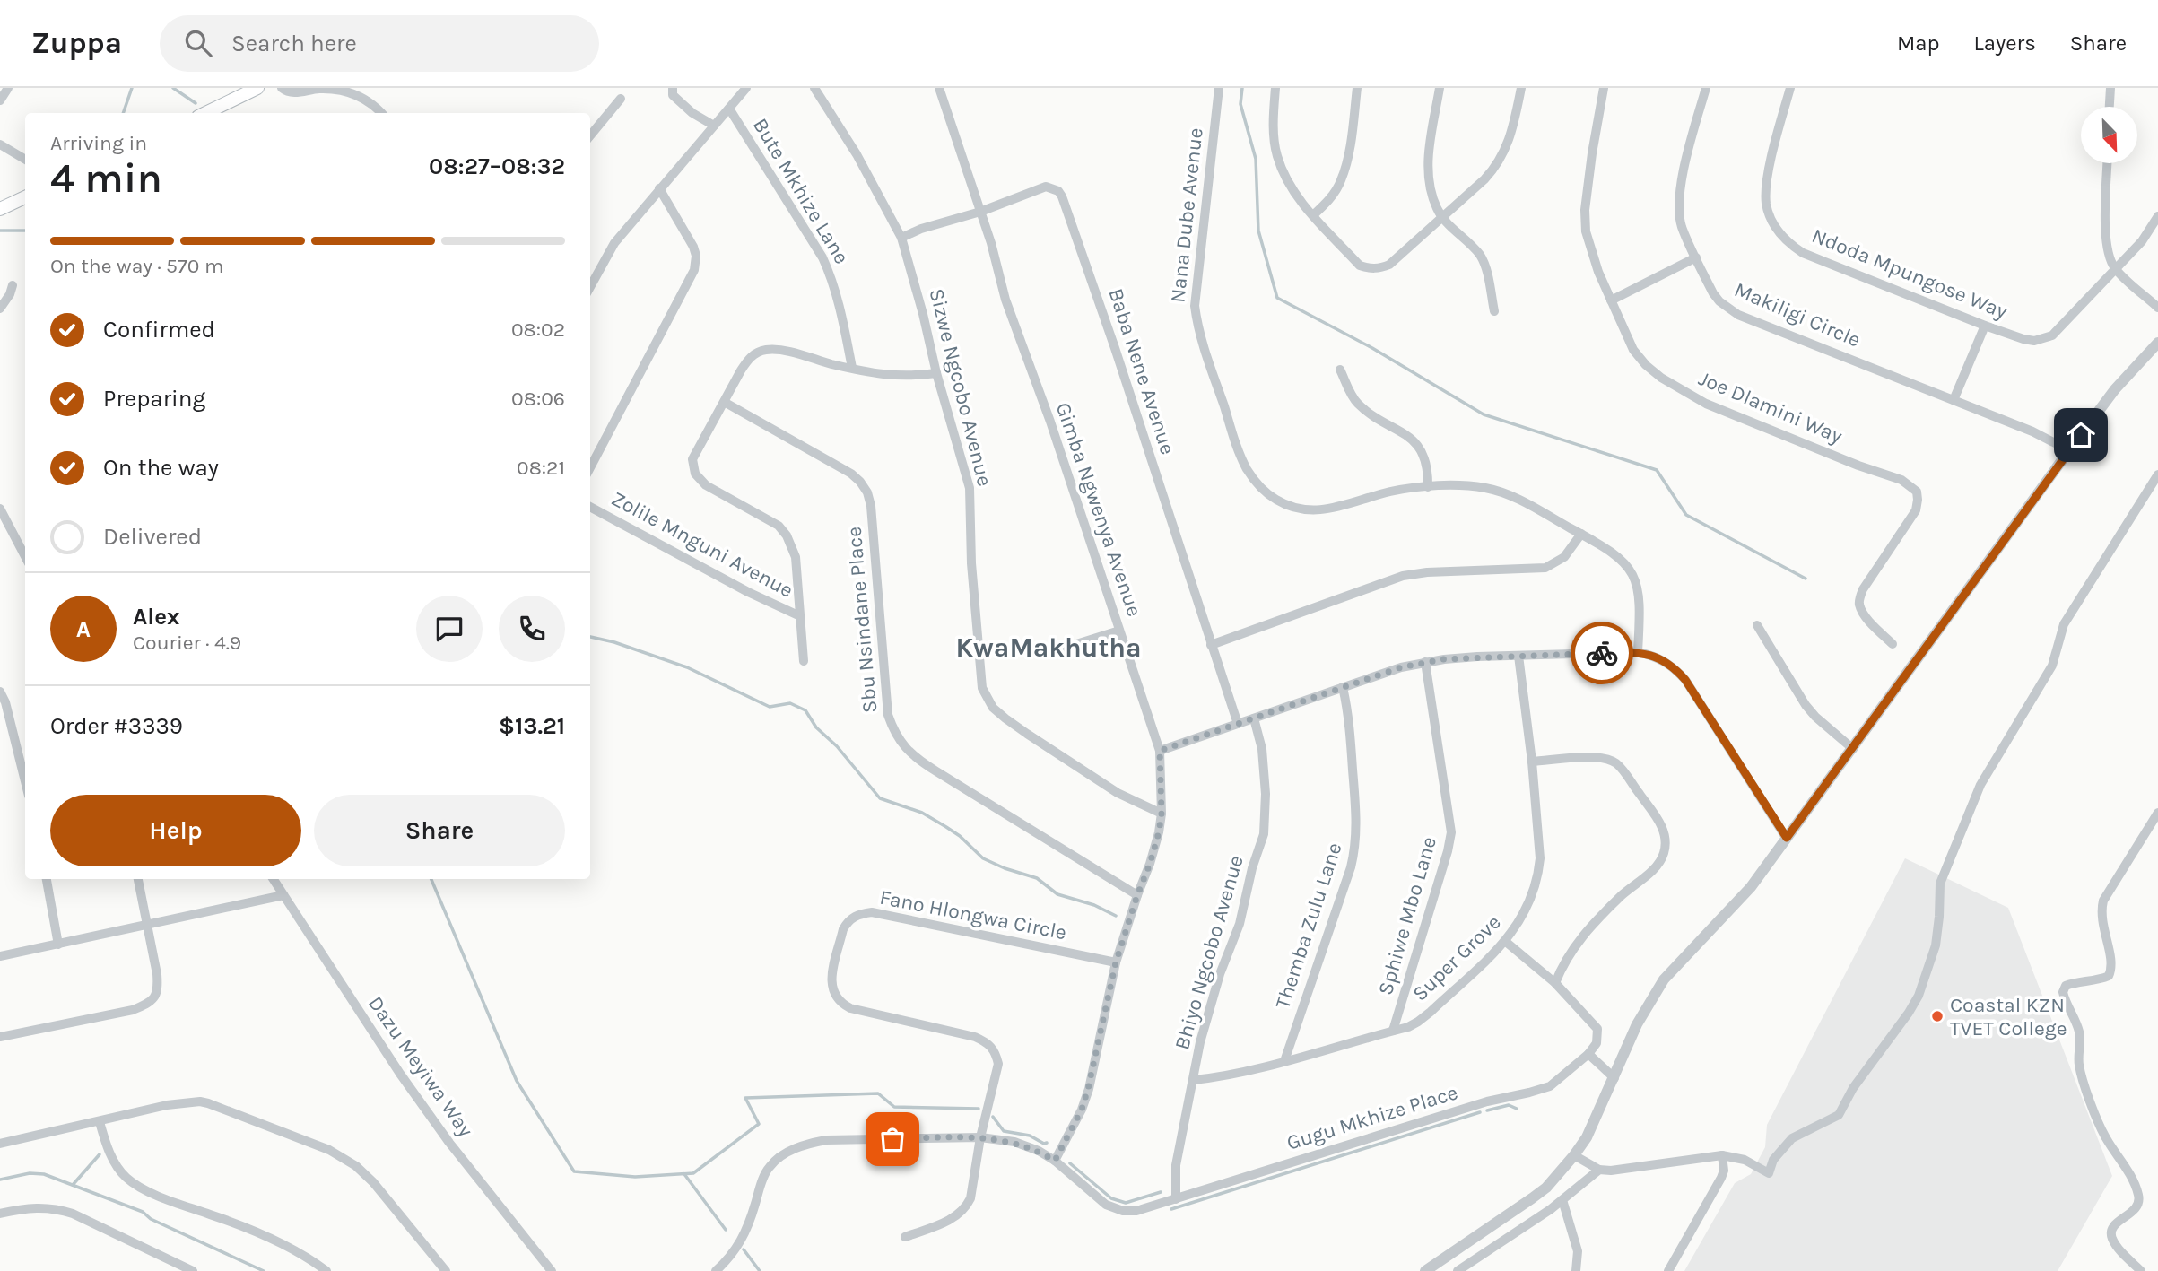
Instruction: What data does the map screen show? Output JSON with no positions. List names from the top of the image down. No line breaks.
{"streets":{"street":["Bute Mkhize Lane","Nana Dube Avenue","Ndoda Mpungose Way","Makiligi Circle","Baba Nene Avenue","Sizwe Ngcobo Avenue","Joe Dlamini Way","Gimba Ngwenya Avenue","Zolile Mnguni Avenue","Sbu Nsindane Place","Fano Hlongwa Circle","Sphiwe Mbo Lane","Themba Zulu Lane","Bhiyo Ngcobo Avenue","Super Grove","Dazu Meyiwa Way","Gugu Mkhize Place"]},"crossings":[["Baba Nene Avenue","Sizwe Ngcobo Avenue"],["Baba Nene Avenue","Gimba Ngwenya Avenue"],["Sizwe Ngcobo Avenue","Gimba Ngwenya Avenue"],["Gimba Ngwenya Avenue","Sbu Nsindane Place"],["Gimba Ngwenya Avenue","Fano Hlongwa Circle"],["Gimba Ngwenya Avenue","Gugu Mkhize Place"],["Sphiwe Mbo Lane","Super Grove"],["Themba Zulu Lane","Super Grove"],["Bhiyo Ngcobo Avenue","Super Grove"],["Bhiyo Ngcobo Avenue","Gugu Mkhize Place"]],"districts":["KwaMakhutha"],"places":["Coastal KZN TVET College"],"north":"bottom right","page":{"header":"Zuppa","search":"Search here","nav":["Map","Layers","Share"],"heading":["4 min","Arriving in","08:27–08:32"],"panel":["Alex","Courier · 4.9","Order #3339","$13.21"],"bar":"On the way · 570 m","list":[["Confirmed","08:02"],["Preparing","08:06"],["On the way","08:21"],"Delivered"],"round":"A","buttons":["Help","Share"]}}
